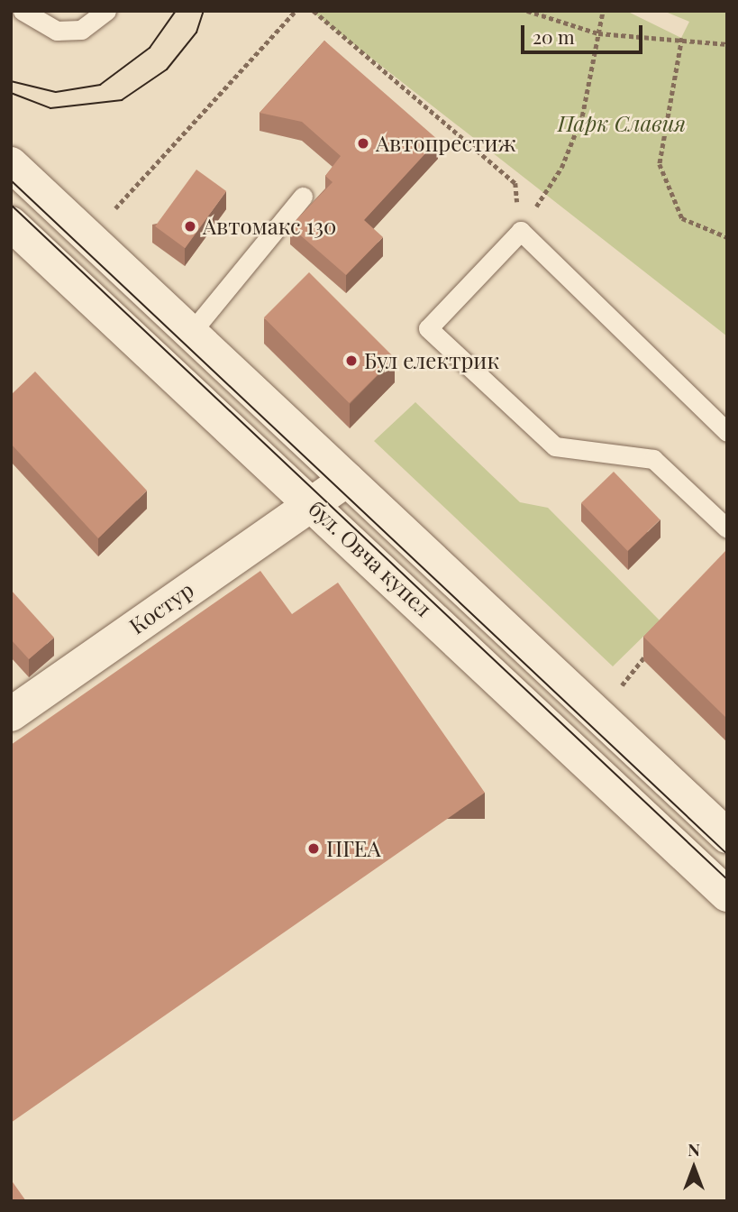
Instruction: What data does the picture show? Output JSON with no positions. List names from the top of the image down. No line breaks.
{"streets":{"main road":["бул. Овча купел","Костур"]},"crossings":[["бул. Овча купел","Костур"]],"parks":["Парк Славия"],"places":["Автопрестиж","Автомакс 130","Бул електрик","ПГЕА"],"scale_bar":"20 m","north":"top"}
